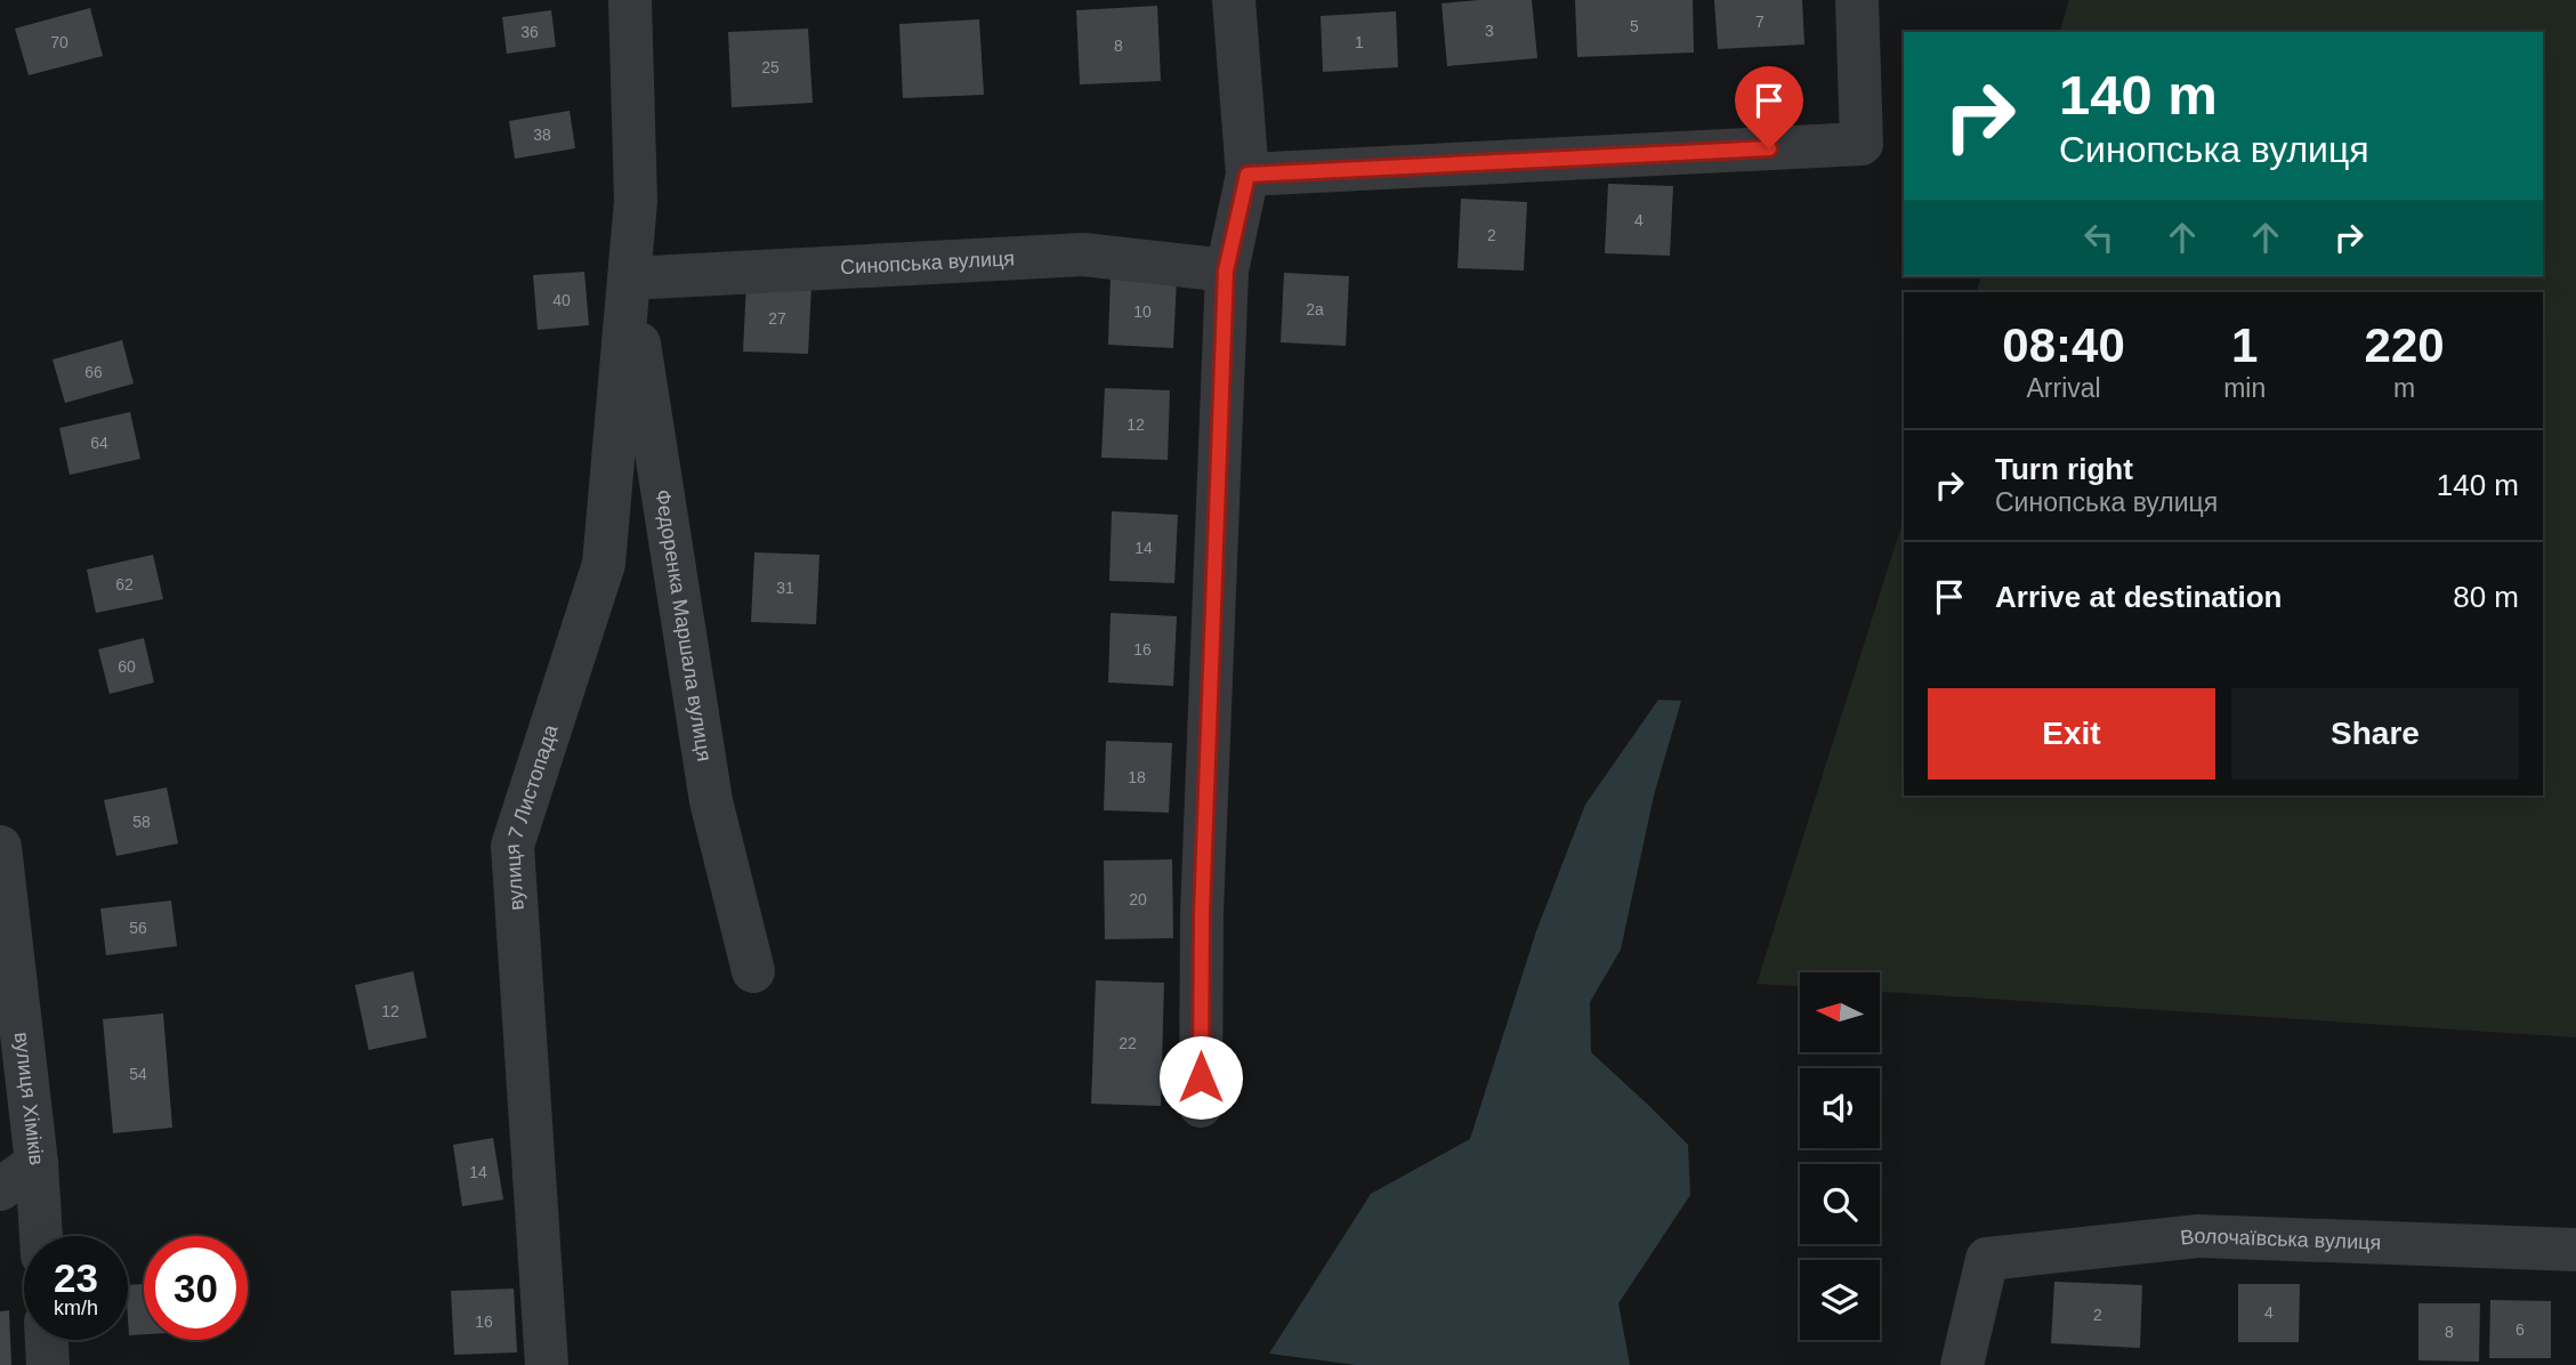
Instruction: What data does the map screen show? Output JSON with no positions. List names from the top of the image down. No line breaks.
{"streets":{"street":["Синопська вулиця","Федоренка Маршала вулиця","вулиця 7 Листопада","вулиця Хіміків","Волочаївська вулиця"]},"crossings":[["Синопська вулиця","Федоренка Маршала вулиця"],["Синопська вулиця","вулиця 7 Листопада"],["Федоренка Маршала вулиця","вулиця 7 Листопада"]],"house_numbers":["7","5","3","36","70","1","8","25","38","4","2","40","2а","10","27","66","12","64","14","62","31","16","60","18","58","20","56","12","22","54","14","4","2","16","6","8"],"north":"left","page":{"turn":["140 m","Синопська вулиця"],"eta":["08:40","Arrival","1","min","220","m"],"list":[{"name":"Turn right","note":"Синопська вулиця","value":"140 m"},{"name":"Arrive at destination","value":"80 m"}],"buttons":["Exit","Share"],"speed":"23 km/h","limit":"30"}}
